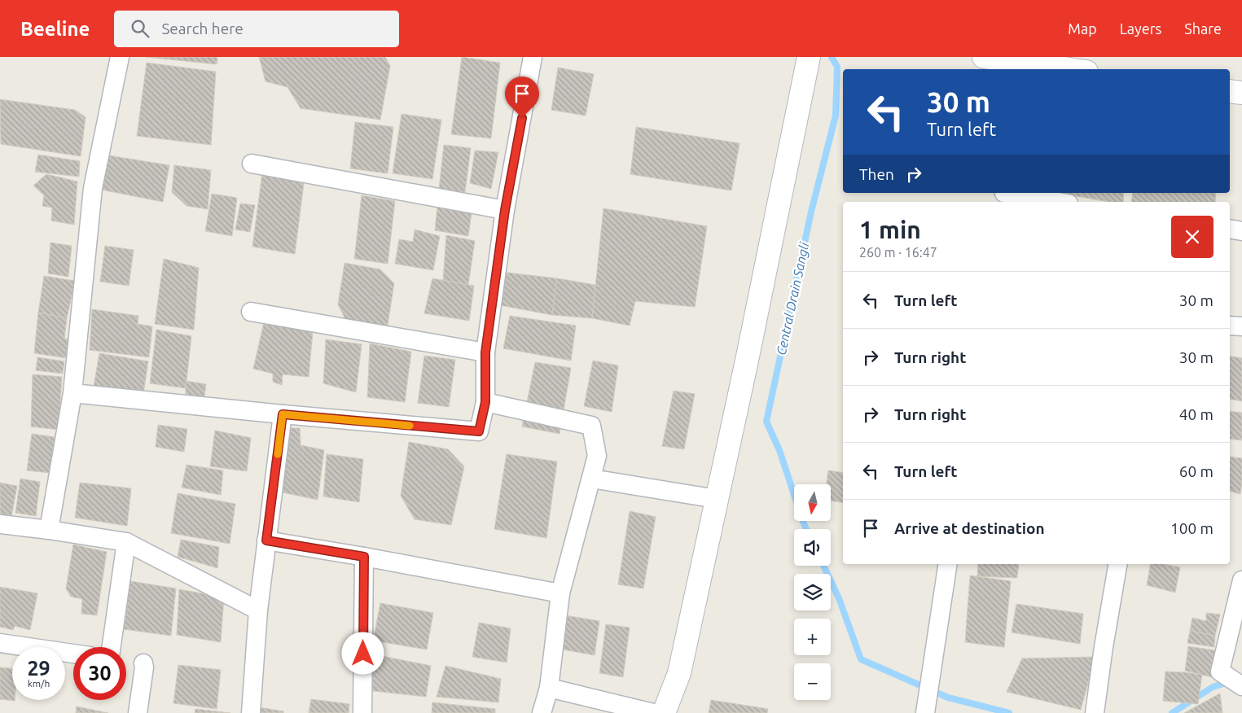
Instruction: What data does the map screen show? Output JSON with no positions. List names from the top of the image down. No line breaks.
{"water":["Central Drain Sangli"],"north":"bottom","page":{"header":"Beeline","search":"Search here","nav":["Map","Layers","Share"],"turn":["30 m","Turn left"],"then":"Then","heading":["1 min","260 m · 16:47"],"list":[{"name":"Turn left","value":"30 m"},{"name":"Turn right","value":"30 m"},{"name":"Turn right","value":"40 m"},{"name":"Turn left","value":"60 m"},{"name":"Arrive at destination","value":"100 m"}],"map_buttons":["+","−"],"speed":"29 km/h","limit":"30"}}
